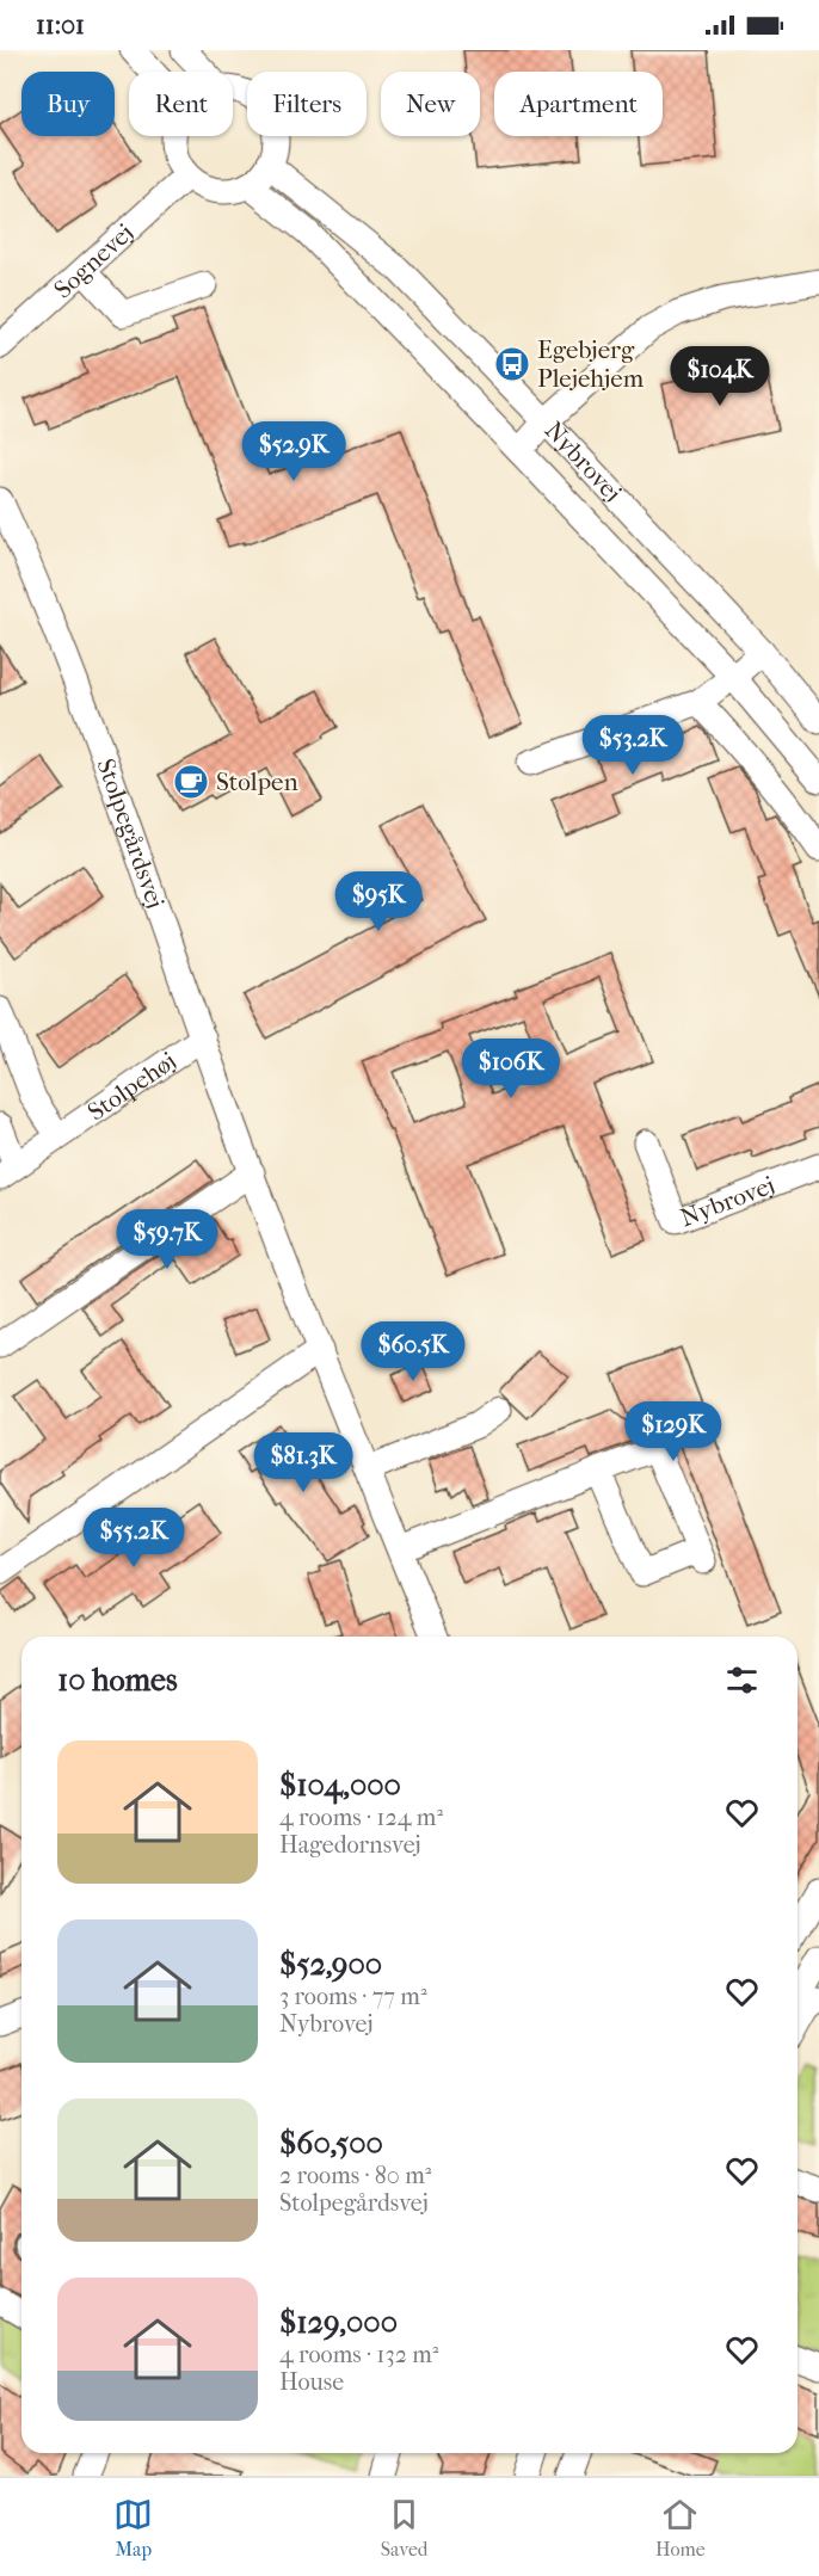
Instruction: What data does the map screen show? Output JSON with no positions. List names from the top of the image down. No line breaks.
{"streets":{"street":["Sognevej","Nybrovej","Stolpegårdsvej","Stolpehøj"]},"crossings":[["Stolpegårdsvej","Stolpehøj"]],"places":{"bus stop":["Egebjerg Plejehjem"],"cafe":["Stolpen"]},"page":{"status":"11:01","chip":["Buy","Rent","Filters","New","Apartment"],"price":["$104K","$52.9K","$53.2K","$95K","$106K","$59.7K","$60.5K","$129K","$81.3K","$55.2K"],"heading":"10 homes","list":[{"name":"$104,000","note":"4 rooms · 124 m² · Hagedornsvej"},{"name":"$52,900","note":"3 rooms · 77 m² · Nybrovej"},{"name":"$60,500","note":"2 rooms · 80 m² · Stolpegårdsvej"},{"name":"$129,000","note":"4 rooms · 132 m² · House"}],"tabs":["Map","Saved","Home"]}}
